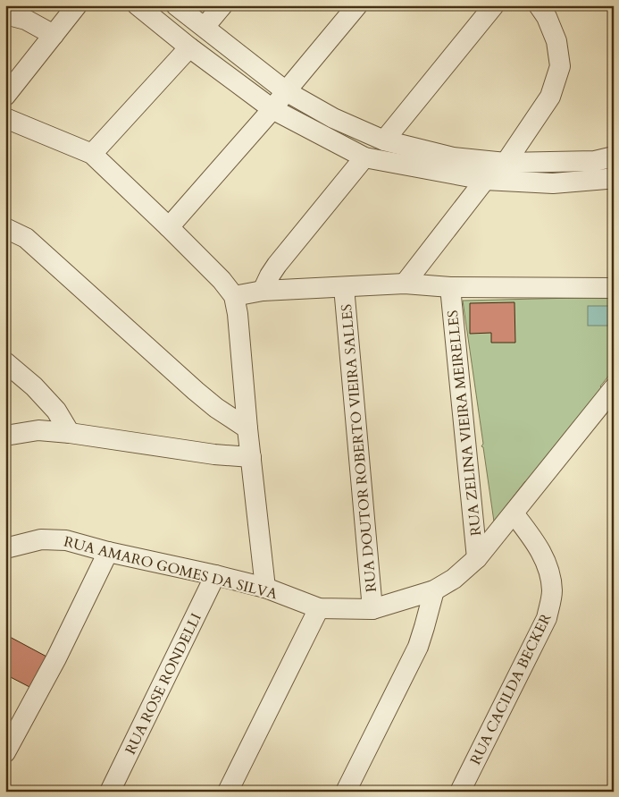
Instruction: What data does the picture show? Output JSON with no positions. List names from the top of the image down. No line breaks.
{"streets":{"street":["RUA ZELINA VIEIRA MEIRELLES","RUA DOUTOR ROBERTO VIEIRA SALLES","RUA AMARO GOMES DA SILVA","RUA ROSE RONDELLI","RUA CACILDA BECKER"]},"crossings":[["RUA ZELINA VIEIRA MEIRELLES","RUA AMARO GOMES DA SILVA"],["RUA DOUTOR ROBERTO VIEIRA SALLES","RUA AMARO GOMES DA SILVA"],["RUA AMARO GOMES DA SILVA","RUA ROSE RONDELLI"],["RUA AMARO GOMES DA SILVA","RUA CACILDA BECKER"]]}
